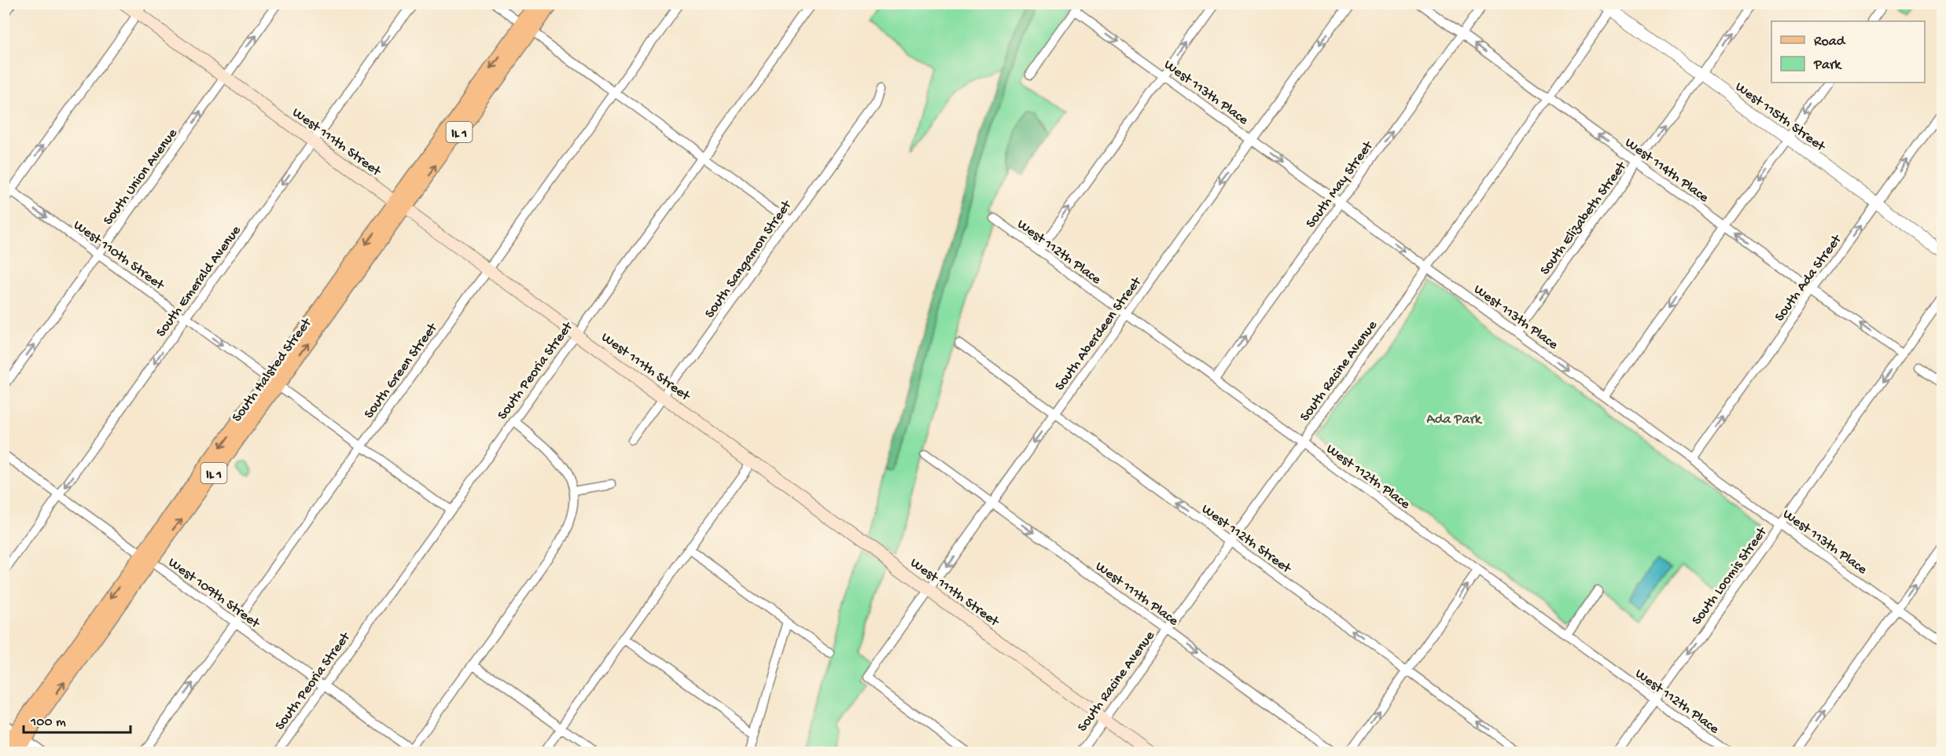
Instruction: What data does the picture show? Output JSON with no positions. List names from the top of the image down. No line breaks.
{"streets":{"main road":["IL 1","West 111th Street","South Halsted Street"],"street":["West 113th Place","West 115th Street","West 114th Place","South Union Avenue","South May Street","South Elizabeth Street","West 112th Place","West 110th Street","South Sangamon Street","South Ada Street","South Emerald Avenue","South Aberdeen Street","South Green Street","South Peoria Street","South Racine Avenue","West 112th Street","South Loomis Street","West 109th Street","West 111th Place"]},"crossings":[["West 113th Place","South May Street"],["West 113th Place","South Elizabeth Street"],["West 113th Place","South Ada Street"],["West 113th Place","South Aberdeen Street"],["West 113th Place","South Racine Avenue"],["West 113th Place","South Loomis Street"],["West 115th Street","South Elizabeth Street"],["West 115th Street","South Ada Street"],["West 115th Street","South Racine Avenue"],["West 111th Street","South Union Avenue"],["West 111th Street","South Sangamon Street"],["West 111th Street","South Emerald Avenue"],["West 111th Street","South Aberdeen Street"],["West 111th Street","South Halsted Street"],["West 111th Street","South Green Street"],["West 111th Street","South Peoria Street"],["West 111th Street","South Racine Avenue"],["West 114th Place","South May Street"],["West 114th Place","South Elizabeth Street"],["West 114th Place","South Ada Street"],["West 114th Place","South Racine Avenue"],["West 114th Place","South Loomis Street"],["South Union Avenue","West 110th Street"],["South May Street","West 112th Place"],["West 112th Place","South Aberdeen Street"],["West 112th Place","South Racine Avenue"],["West 112th Place","South Loomis Street"],["West 110th Street","South Emerald Avenue"],["West 110th Street","South Halsted Street"],["West 110th Street","South Green Street"],["West 110th Street","South Peoria Street"],["South Emerald Avenue","West 109th Street"],["South Aberdeen Street","West 112th Street"],["South Aberdeen Street","West 111th Place"],["South Halsted Street","West 109th Street"],["South Green Street","West 109th Street"],["South Peoria Street","West 109th Street"],["South Racine Avenue","West 112th Street"],["South Racine Avenue","West 111th Place"]],"one_way":["West 113th Place","West 114th Place","South Union Avenue","South May Street","South Elizabeth Street","West 110th Street","South Ada Street","South Emerald Avenue","South Aberdeen Street","West 112th Street","South Loomis Street","West 111th Place"],"parks":["Ada Park"],"legend":["Road","Park"],"scale_bar":"100 m"}
